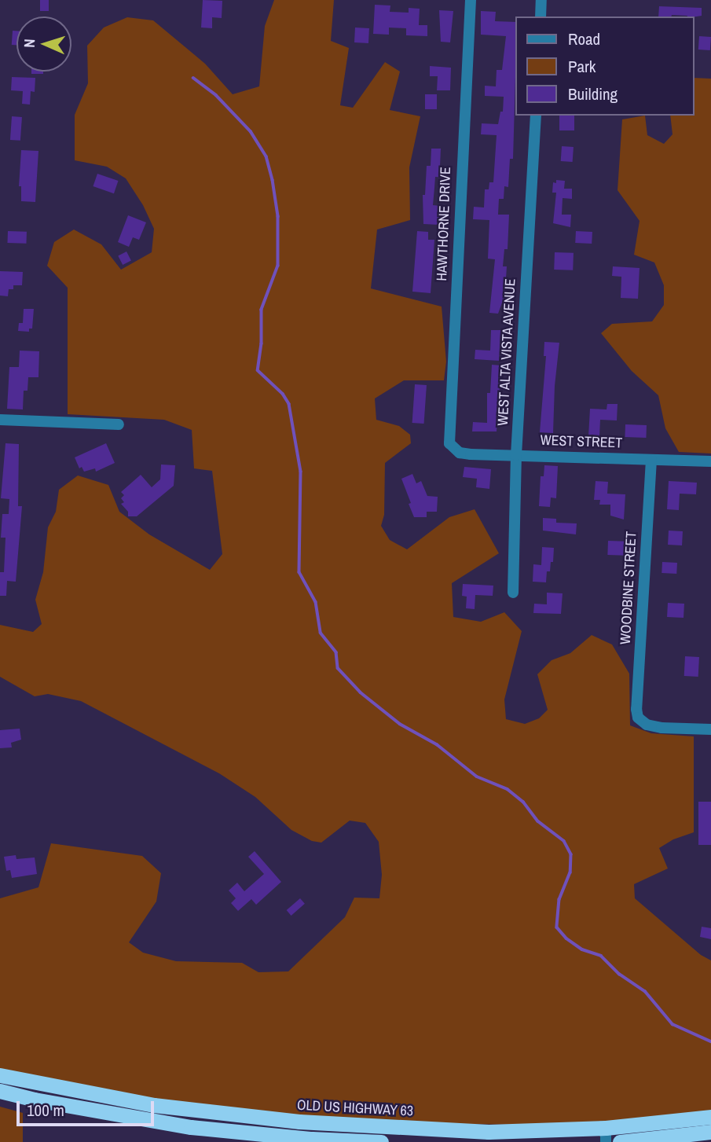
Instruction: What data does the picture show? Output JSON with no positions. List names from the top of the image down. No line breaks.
{"streets":{"highway":["OLD US HIGHWAY 63"],"street":["HAWTHORNE DRIVE","WEST ALTA VISTA AVENUE","WEST STREET","WOODBINE STREET"]},"crossings":[["HAWTHORNE DRIVE","WEST STREET"],["WEST ALTA VISTA AVENUE","WEST STREET"],["WEST STREET","WOODBINE STREET"]],"legend":["Road","Park","Building"],"scale_bar":"100 m","north":"left"}
